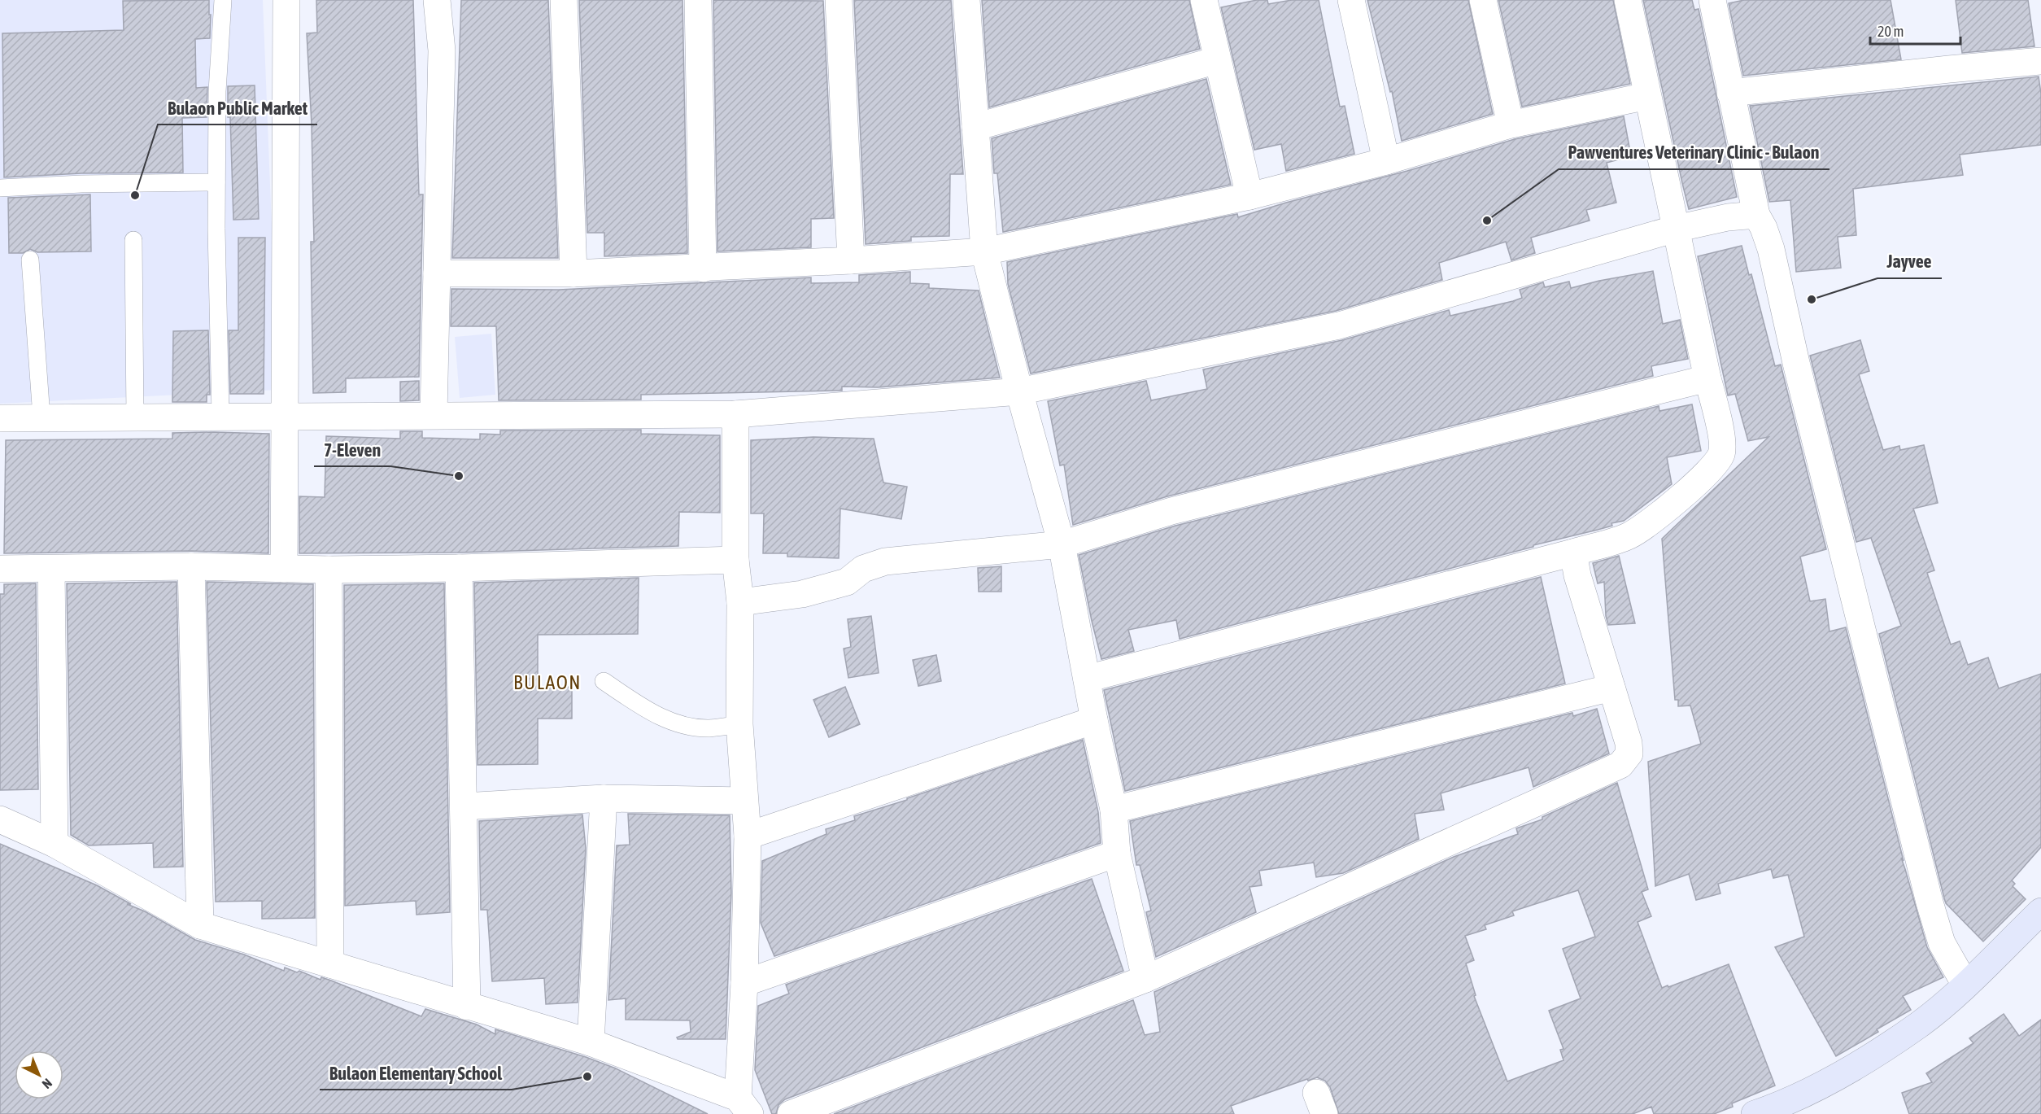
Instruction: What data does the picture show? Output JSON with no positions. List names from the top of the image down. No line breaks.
{"districts":["BULAON"],"places":["Bulaon Public Market","Pawventures Veterinary Clinic - Bulaon","Jayvee","7-Eleven","Bulaon Elementary School"],"scale_bar":"20 m","north":"bottom right"}
